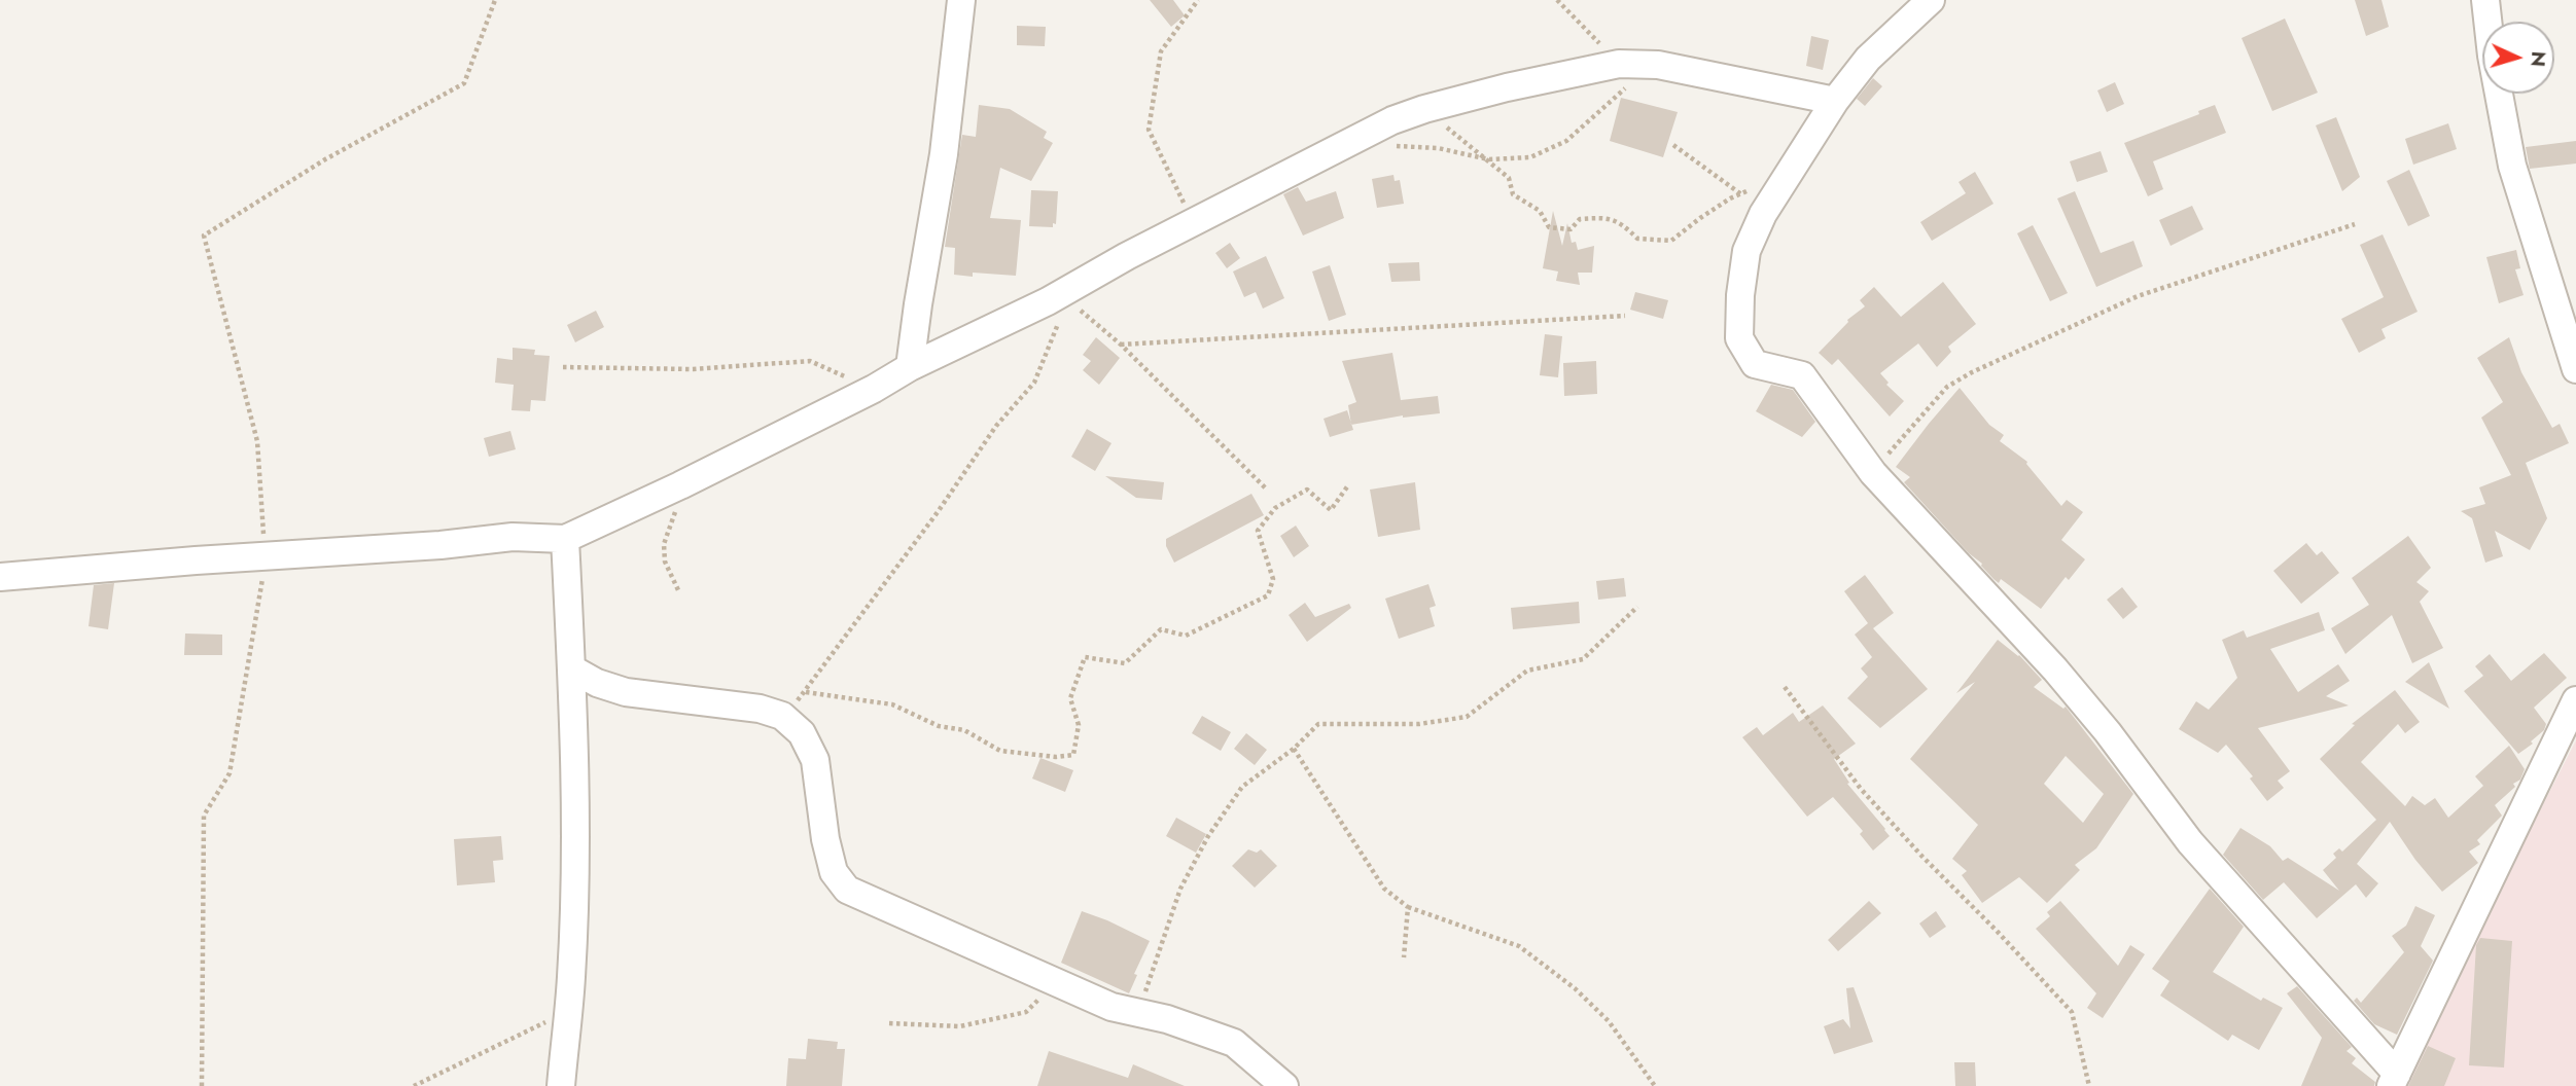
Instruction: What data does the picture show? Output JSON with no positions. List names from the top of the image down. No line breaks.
{"north":"right"}
